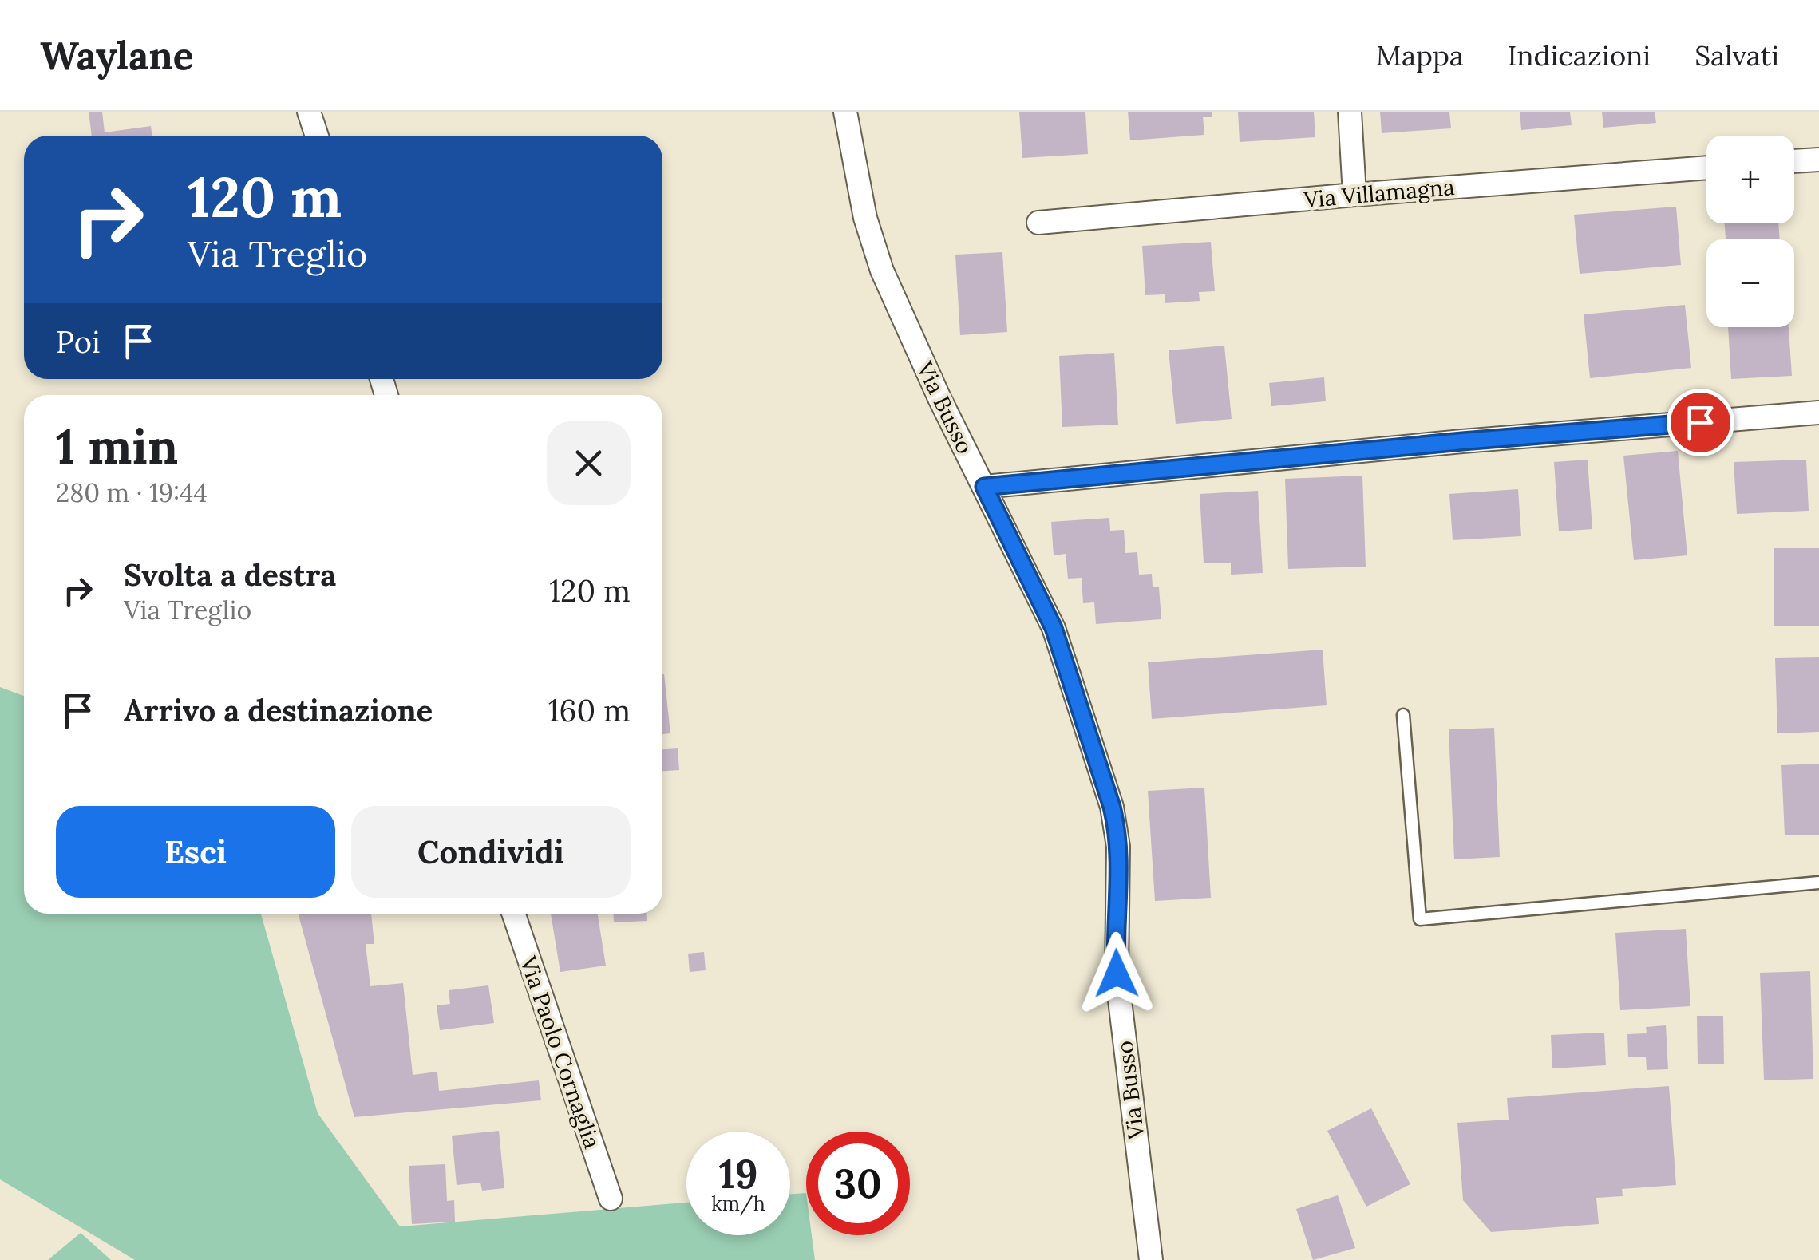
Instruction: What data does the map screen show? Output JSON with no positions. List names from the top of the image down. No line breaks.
{"streets":{"street":["Via Villamagna","Via Busso","Via Paolo Cornaglia"]},"page":{"header":"Waylane","nav":["Mappa","Indicazioni","Salvati"],"map_buttons":["+","−"],"turn":["120 m","Via Treglio"],"then":"Poi","heading":["1 min","280 m · 19:44"],"list":[{"name":"Svolta a destra","note":"Via Treglio","value":"120 m"},{"name":"Arrivo a destinazione","value":"160 m"}],"buttons":["Esci","Condividi"],"speed":"19 km/h","limit":"30"}}
